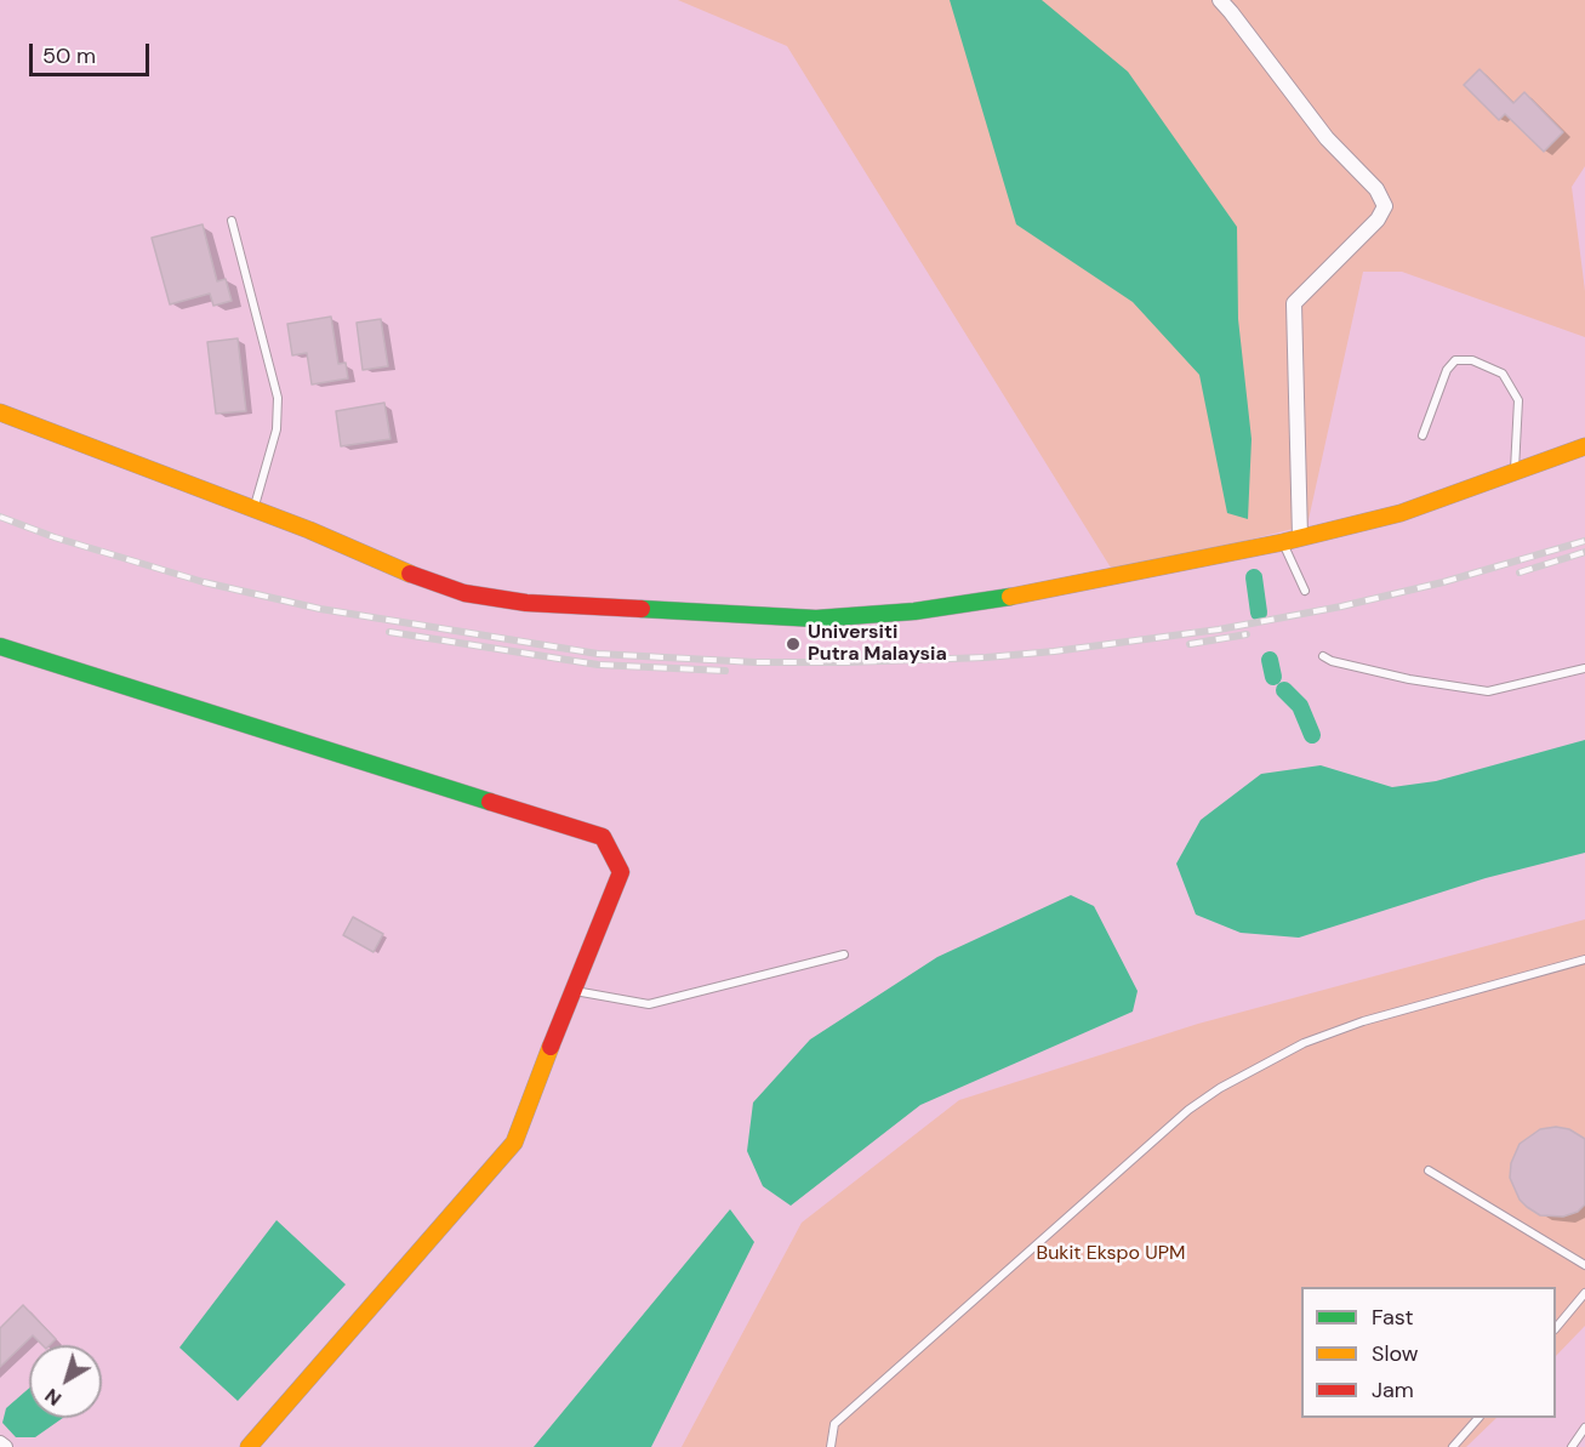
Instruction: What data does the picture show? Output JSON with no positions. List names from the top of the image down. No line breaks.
{"parks":["Bukit Ekspo UPM"],"places":["Universiti Putra Malaysia"],"legend":["Fast","Slow","Jam"],"scale_bar":"50 m","north":"bottom left"}
